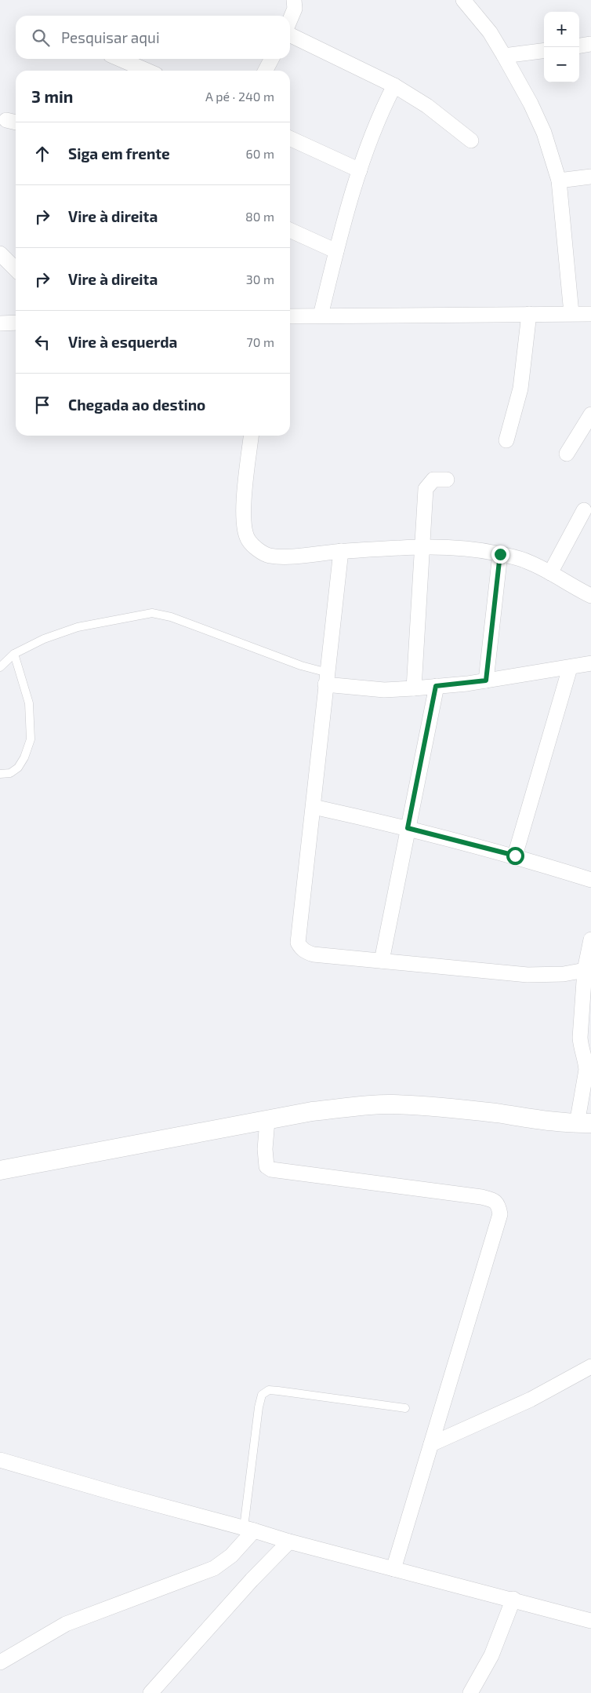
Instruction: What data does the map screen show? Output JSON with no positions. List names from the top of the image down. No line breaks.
{"page":{"map_buttons":["+","−"],"search":"Pesquisar aqui","heading":["3 min","A pé · 240 m"],"list":[["Siga em frente","60 m"],["Vire à direita","80 m"],["Vire à direita","30 m"],["Vire à esquerda","70 m"],"Chegada ao destino"]}}
